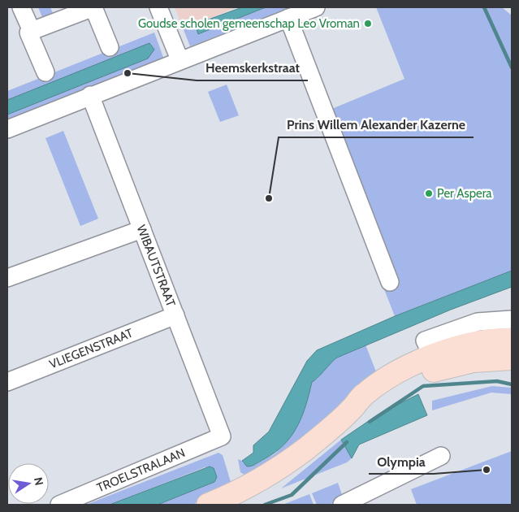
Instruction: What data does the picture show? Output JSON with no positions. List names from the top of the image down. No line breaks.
{"streets":{"street":["WIBAUTSTRAAT","VLIEGENSTRAAT","TROELSTRALAAN"]},"crossings":[["WIBAUTSTRAAT","VLIEGENSTRAAT"],["WIBAUTSTRAAT","TROELSTRALAAN"]],"places":["Goudse scholen gemeenschap Leo Vroman","Heemskerkstraat","Per Aspera","Prins Willem Alexander Kazerne","Olympia"],"north":"right"}
